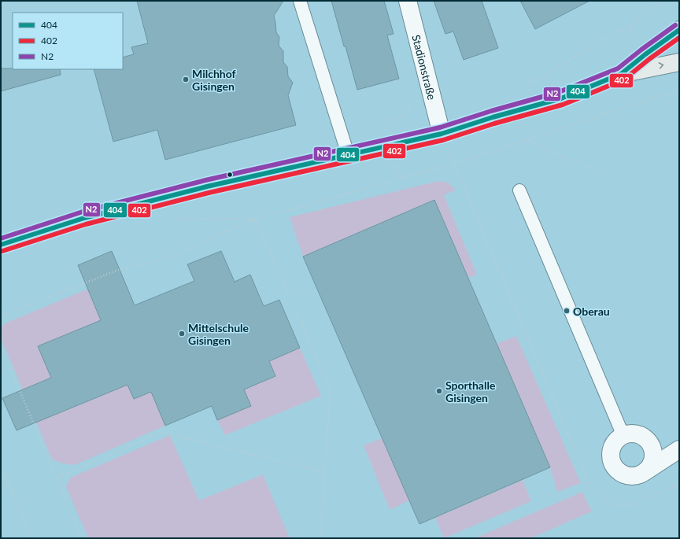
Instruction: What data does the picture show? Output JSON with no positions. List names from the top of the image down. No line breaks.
{"streets":{"street":["Stadionstraße"]},"places":["Milchhof Gisingen","Oberau","Mittelschule Gisingen","Sporthalle Gisingen"],"lines":["transit line N2","transit line 404","transit line 402"],"legend":["404","402","N2"]}
